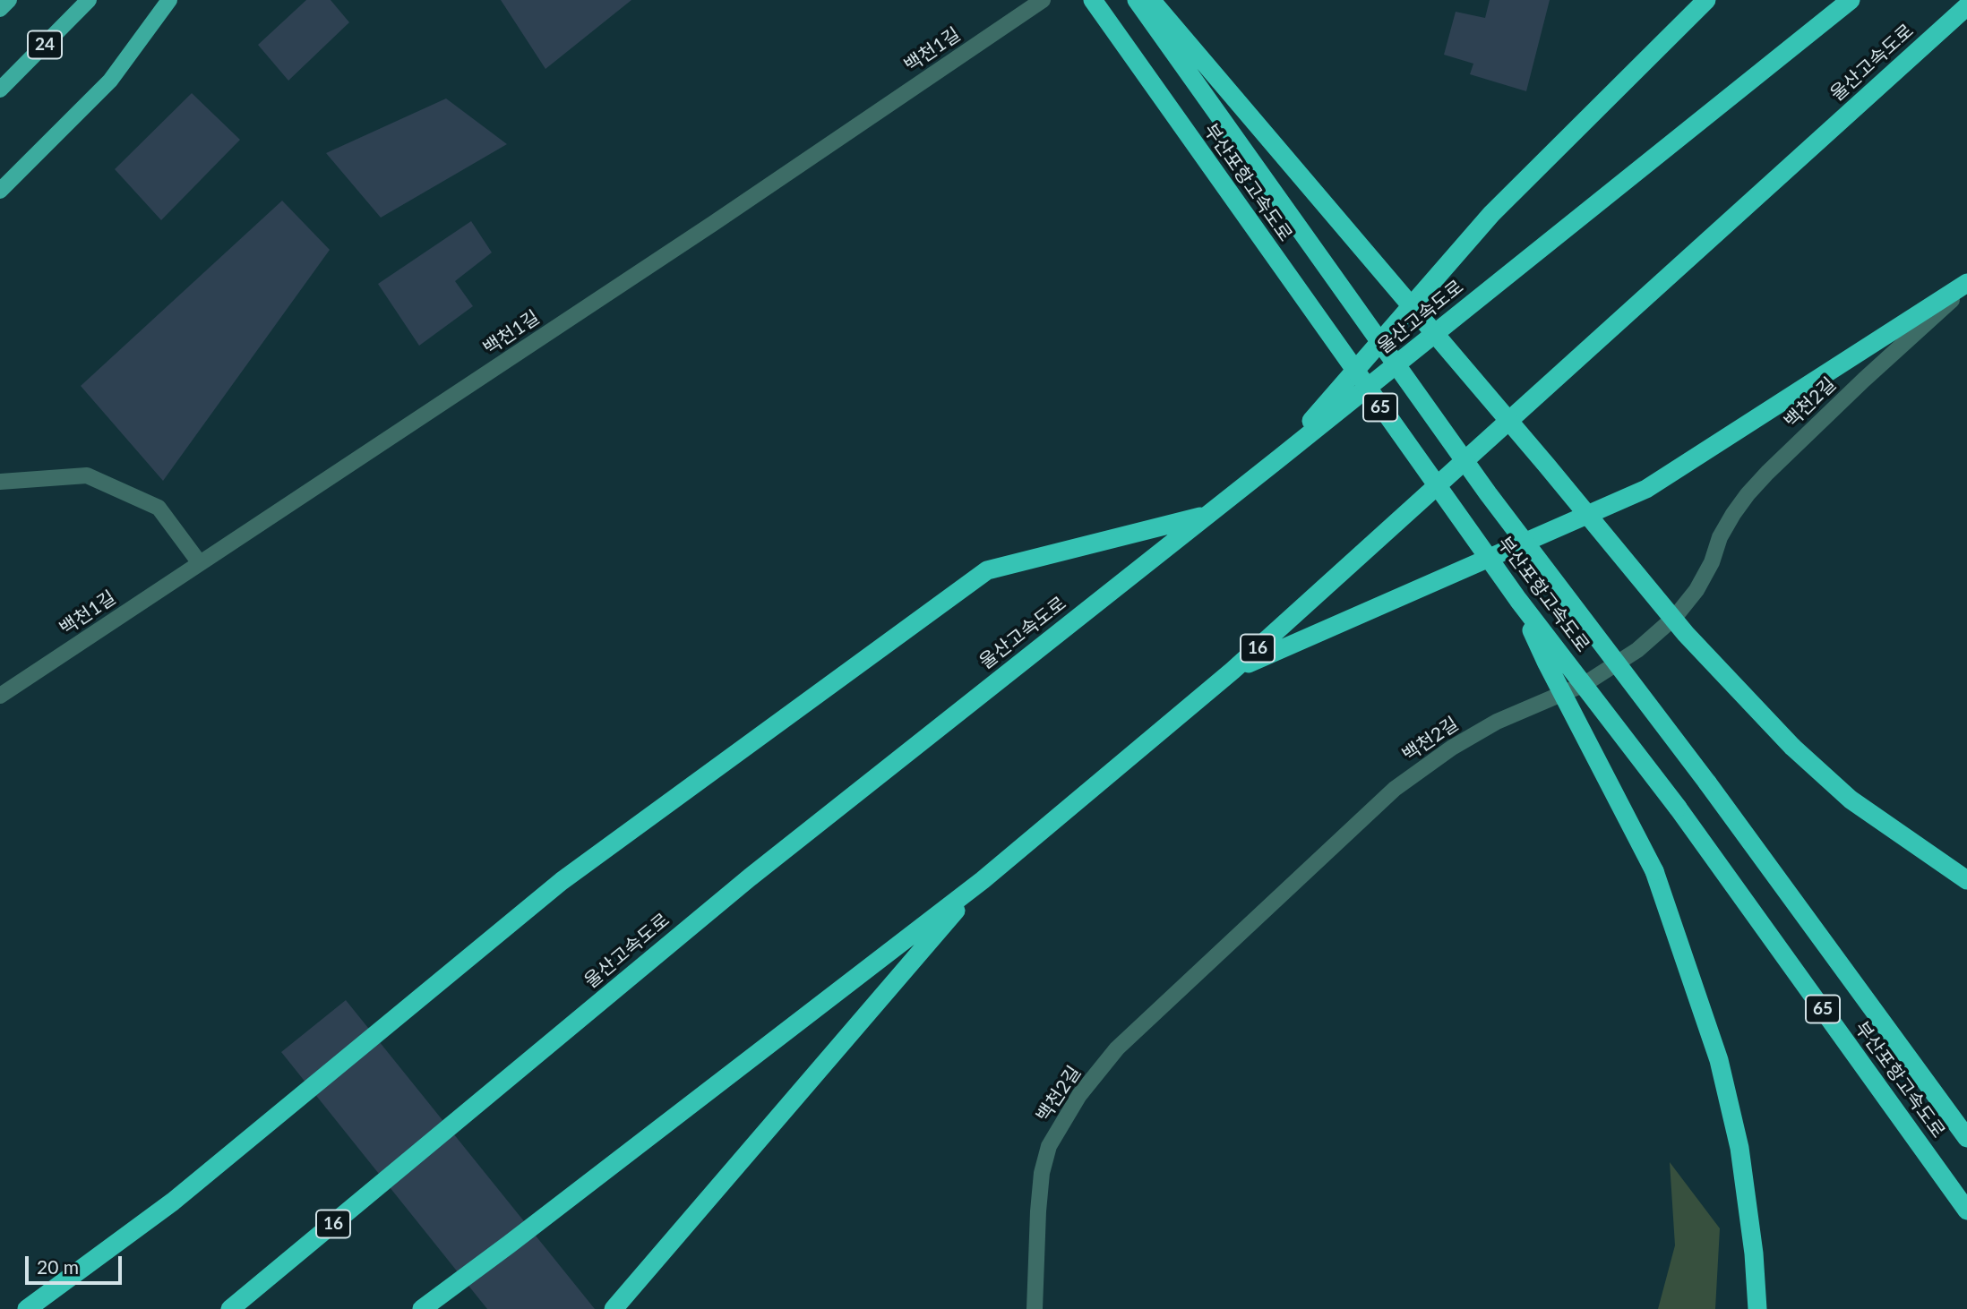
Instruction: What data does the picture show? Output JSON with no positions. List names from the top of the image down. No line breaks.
{"streets":{"highway":["울산고속도로","부산포항고속도로","65","16"],"main road":["24"],"street":["백천1길","백천2길"]},"scale_bar":"20 m"}
